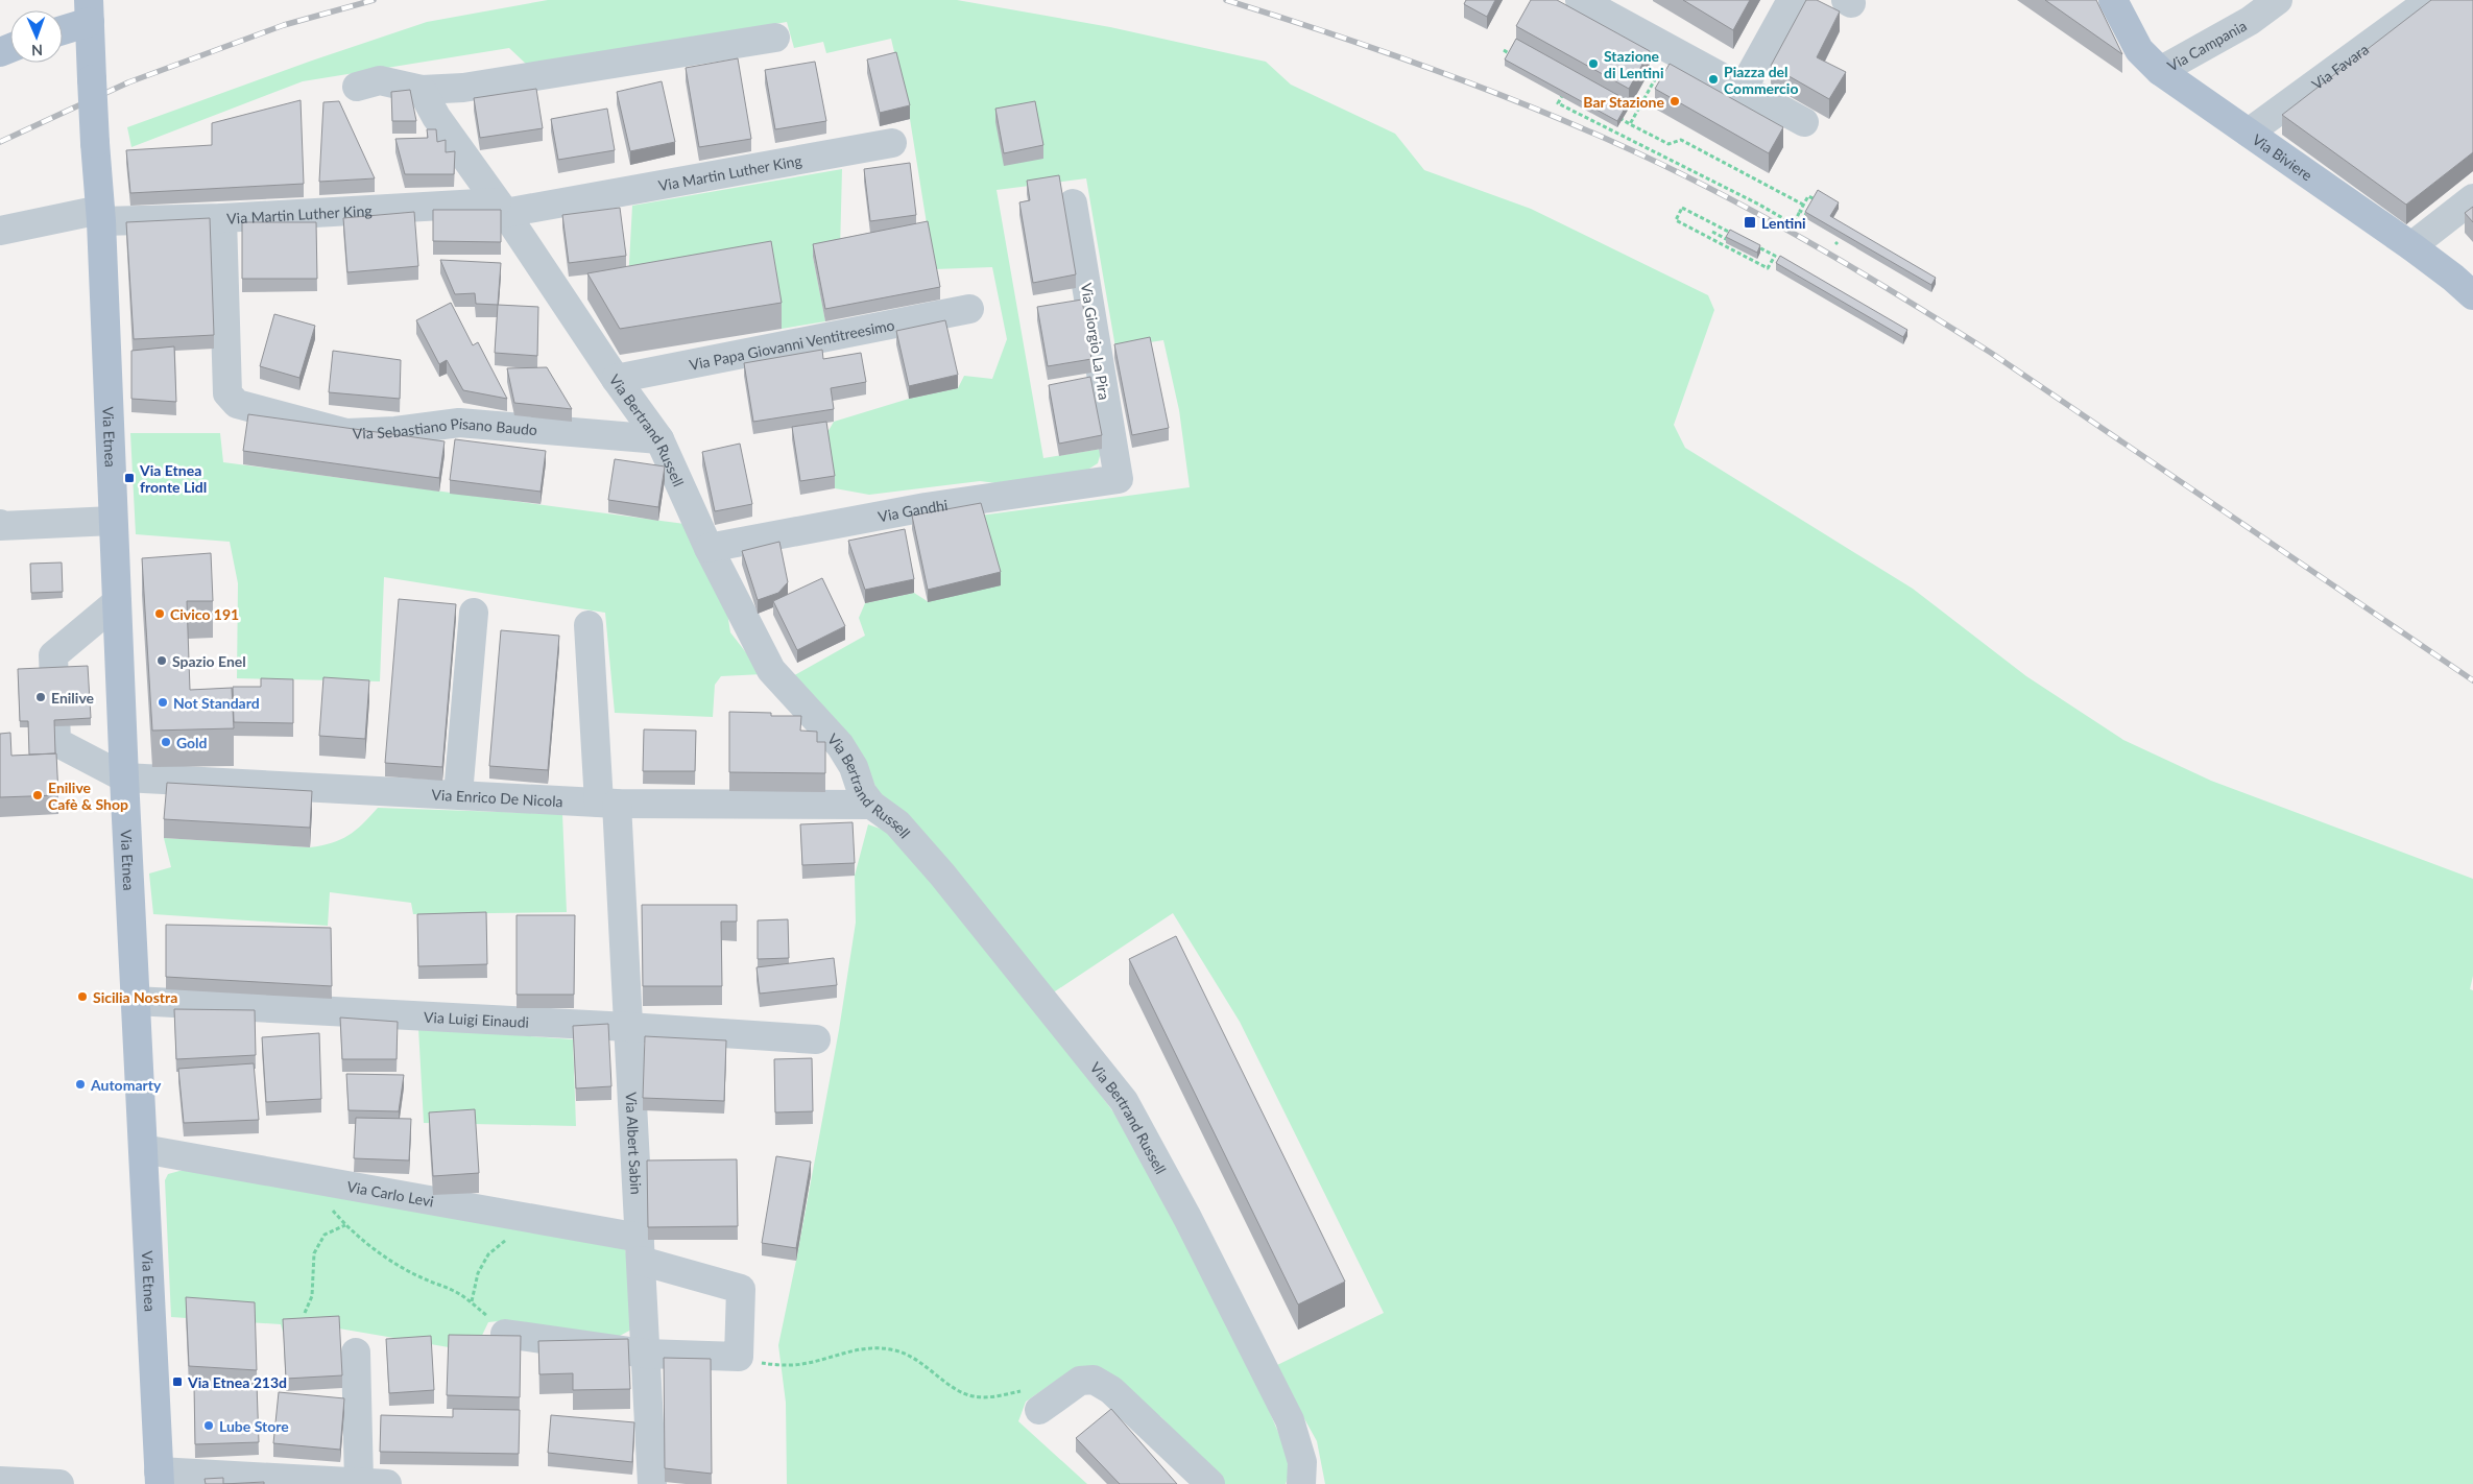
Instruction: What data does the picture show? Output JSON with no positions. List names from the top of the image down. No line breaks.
{"streets":{"main road":["Via Biviere","Via Etnea"],"street":["Via Campania","Via Favara","Via Martin Luther King","Via Giorgio La Pira","Via Papa Giovanni Ventitreesimo","Via Sebastiano Pisano Baudo","Via Bertrand Russell","Via Gandhi","Via Enrico De Nicola","Via Luigi Einaudi","Via Albert Sabin","Via Carlo Levi"]},"crossings":[["Via Campania","Via Biviere"],["Via Favara","Via Biviere"],["Via Martin Luther King","Via Sebastiano Pisano Baudo"],["Via Martin Luther King","Via Bertrand Russell"],["Via Martin Luther King","Via Etnea"],["Via Giorgio La Pira","Via Gandhi"],["Via Papa Giovanni Ventitreesimo","Via Bertrand Russell"],["Via Sebastiano Pisano Baudo","Via Bertrand Russell"],["Via Bertrand Russell","Via Gandhi"],["Via Bertrand Russell","Via Enrico De Nicola"],["Via Etnea","Via Enrico De Nicola"],["Via Etnea","Via Luigi Einaudi"],["Via Etnea","Via Carlo Levi"],["Via Enrico De Nicola","Via Albert Sabin"],["Via Luigi Einaudi","Via Albert Sabin"],["Via Albert Sabin","Via Carlo Levi"]],"places":{"other":["Stazione di Lentini","Piazza del Commercio","Bar Stazione","Civico 191","Spazio Enel","Enilive","Not Standard","Gold","Enilive Cafè & Shop","Sicilia Nostra","Automarty","Lube Store"],"transit":["Lentini","Via Etnea fronte Lidl","Via Etnea 213d"]},"north":"bottom"}
